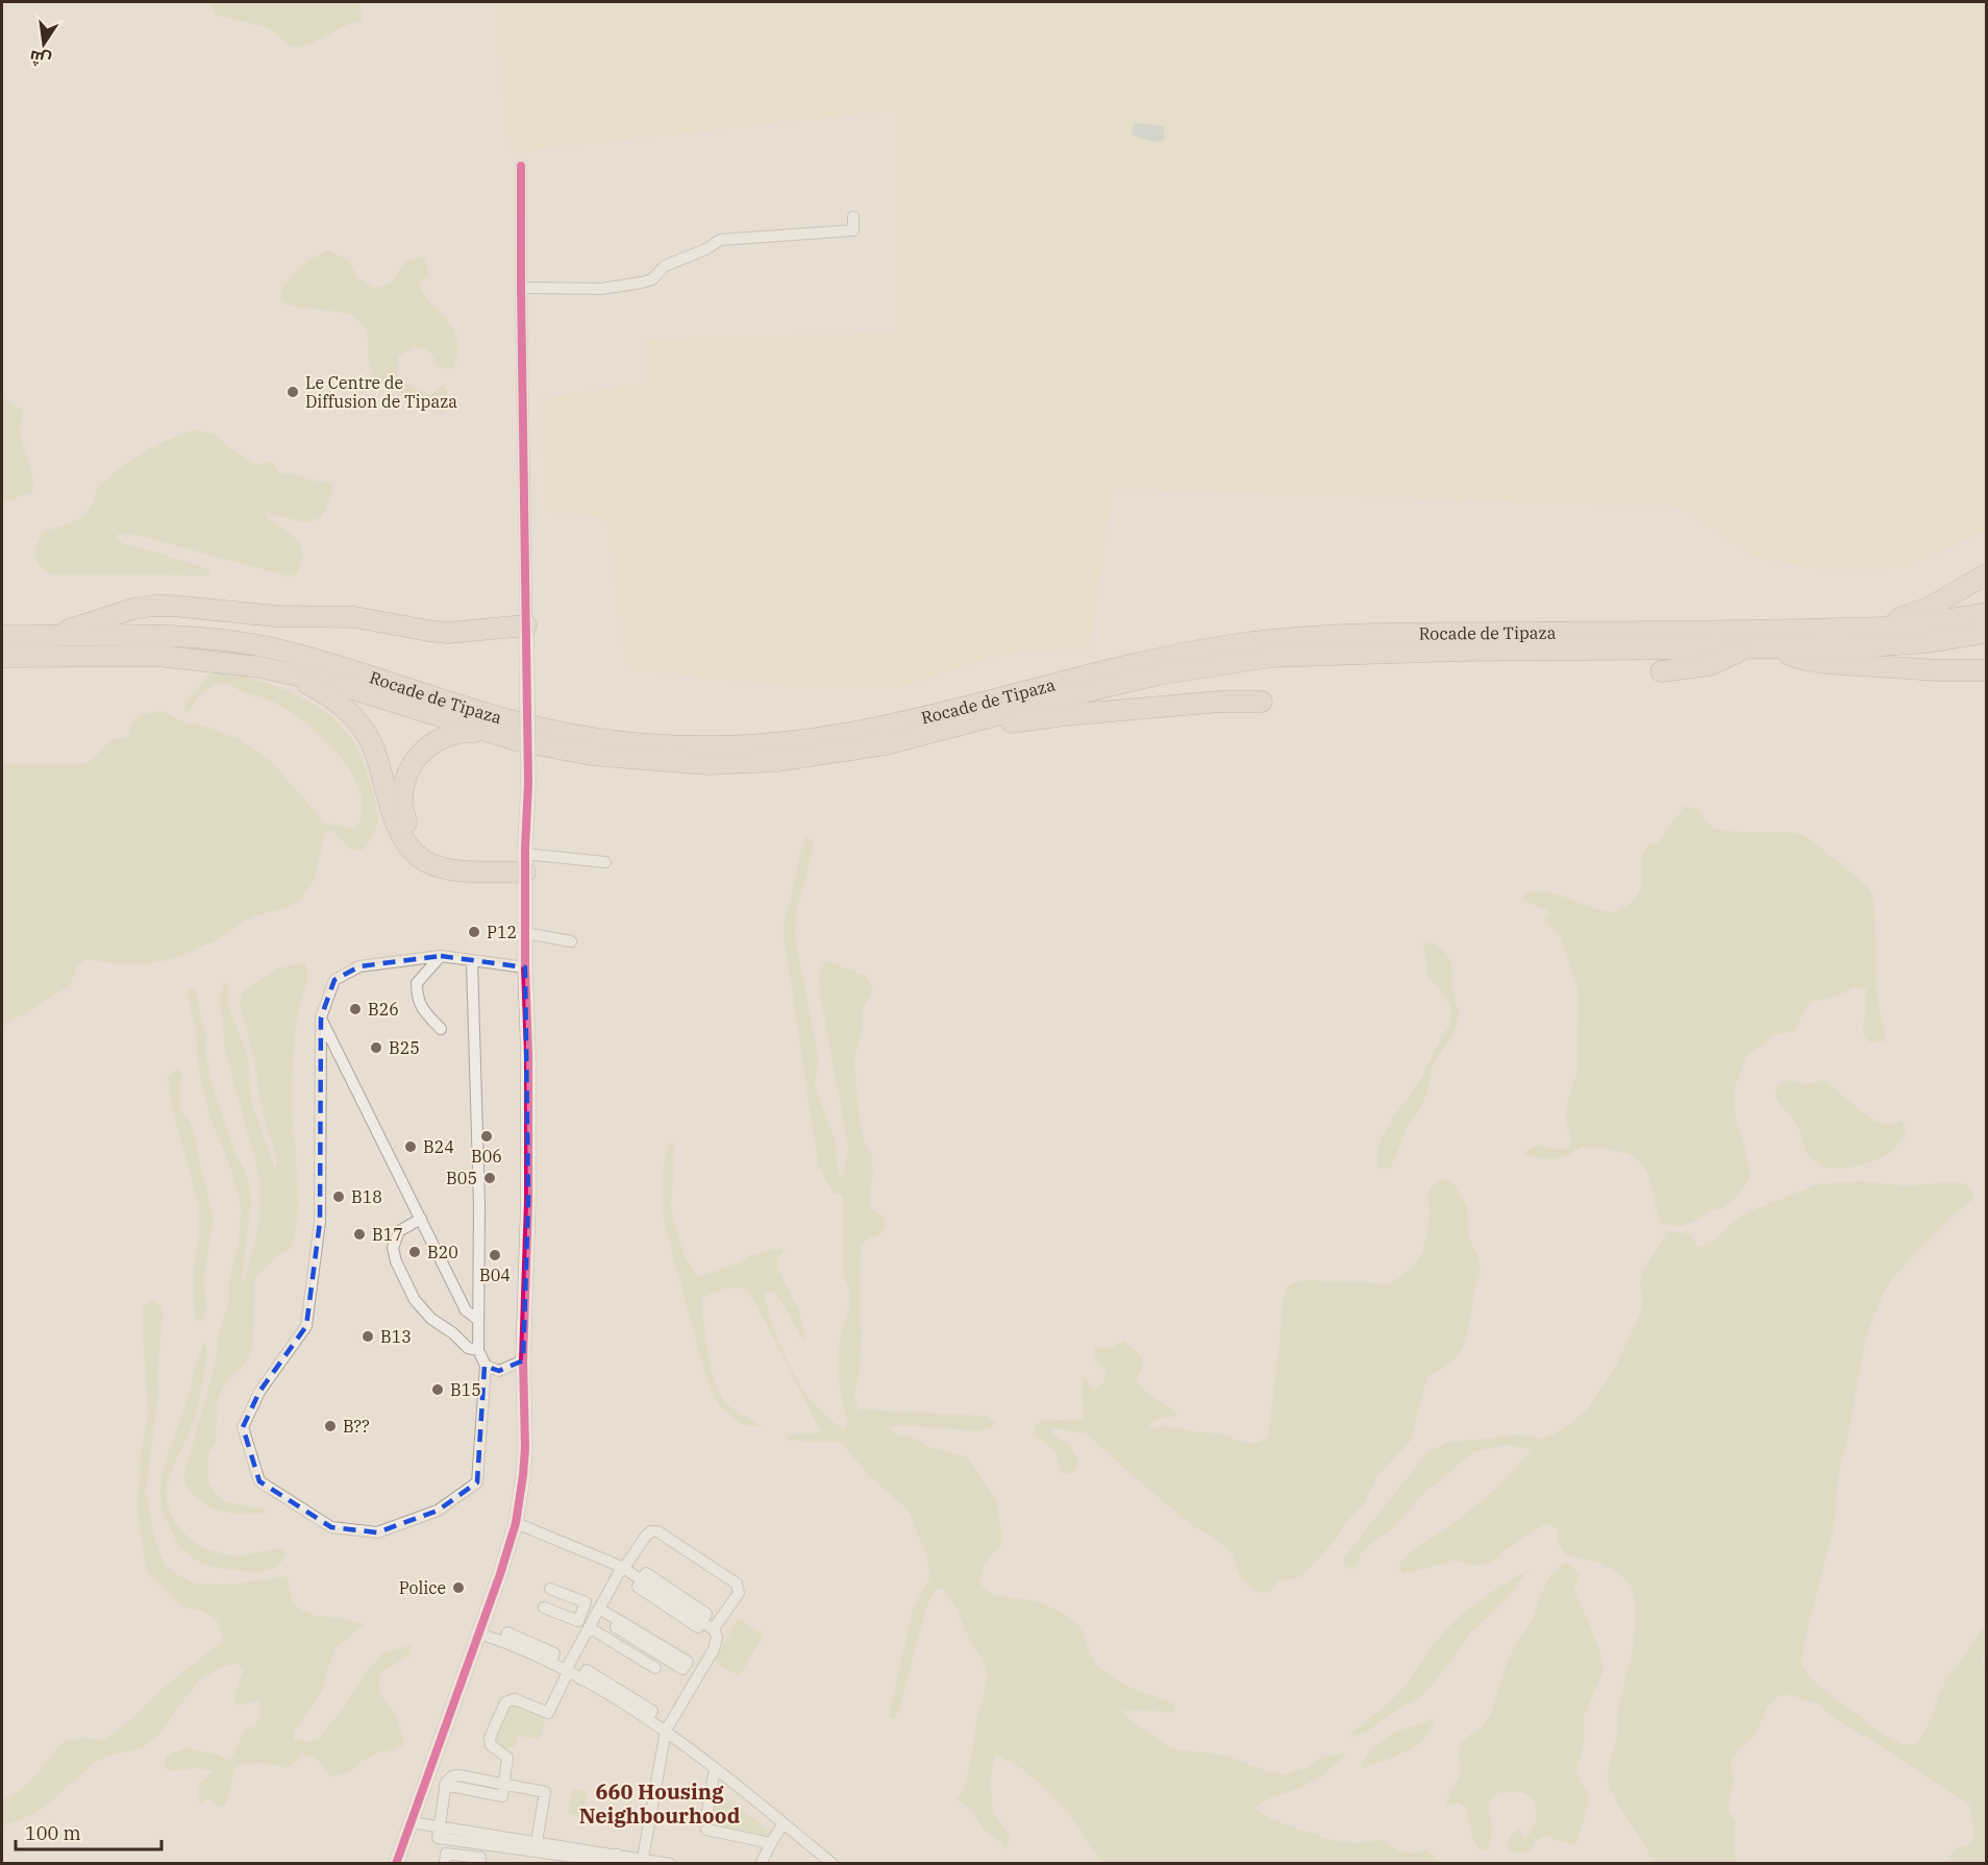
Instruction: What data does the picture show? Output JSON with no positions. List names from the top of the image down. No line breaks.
{"streets":{"highway":["Rocade de Tipaza"]},"districts":["660 Housing Neighbourhood"],"places":["Le Centre de Diffusion de Tipaza","P12","B26","B25","B06","B24","B05","B18","B17","B20","B04","B13","B15","B??","Police"],"scale_bar":"100 m","north":"bottom"}
